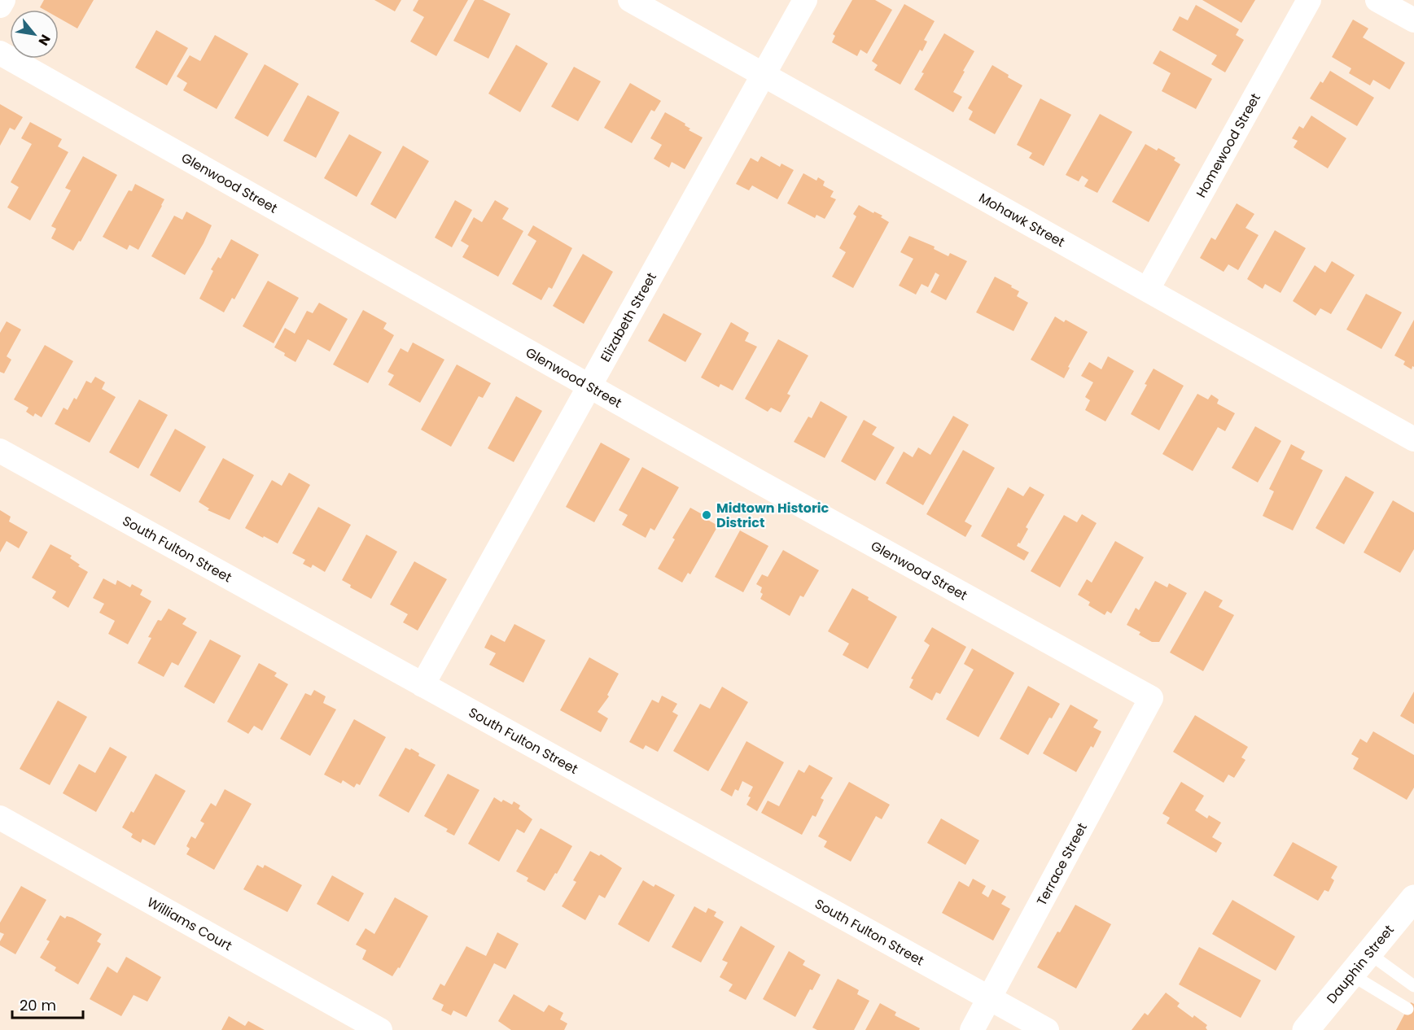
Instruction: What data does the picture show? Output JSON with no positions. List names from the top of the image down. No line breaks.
{"streets":{"main road":["Dauphin Street"],"street":["Homewood Street","Glenwood Street","Mohawk Street","Elizabeth Street","South Fulton Street","Terrace Street","Williams Court"]},"crossings":[["Homewood Street","Mohawk Street"],["Glenwood Street","Elizabeth Street"],["Glenwood Street","Terrace Street"],["Mohawk Street","Elizabeth Street"],["Elizabeth Street","South Fulton Street"],["South Fulton Street","Terrace Street"]],"places":["Midtown Historic District"],"scale_bar":"20 m","north":"bottom right"}
